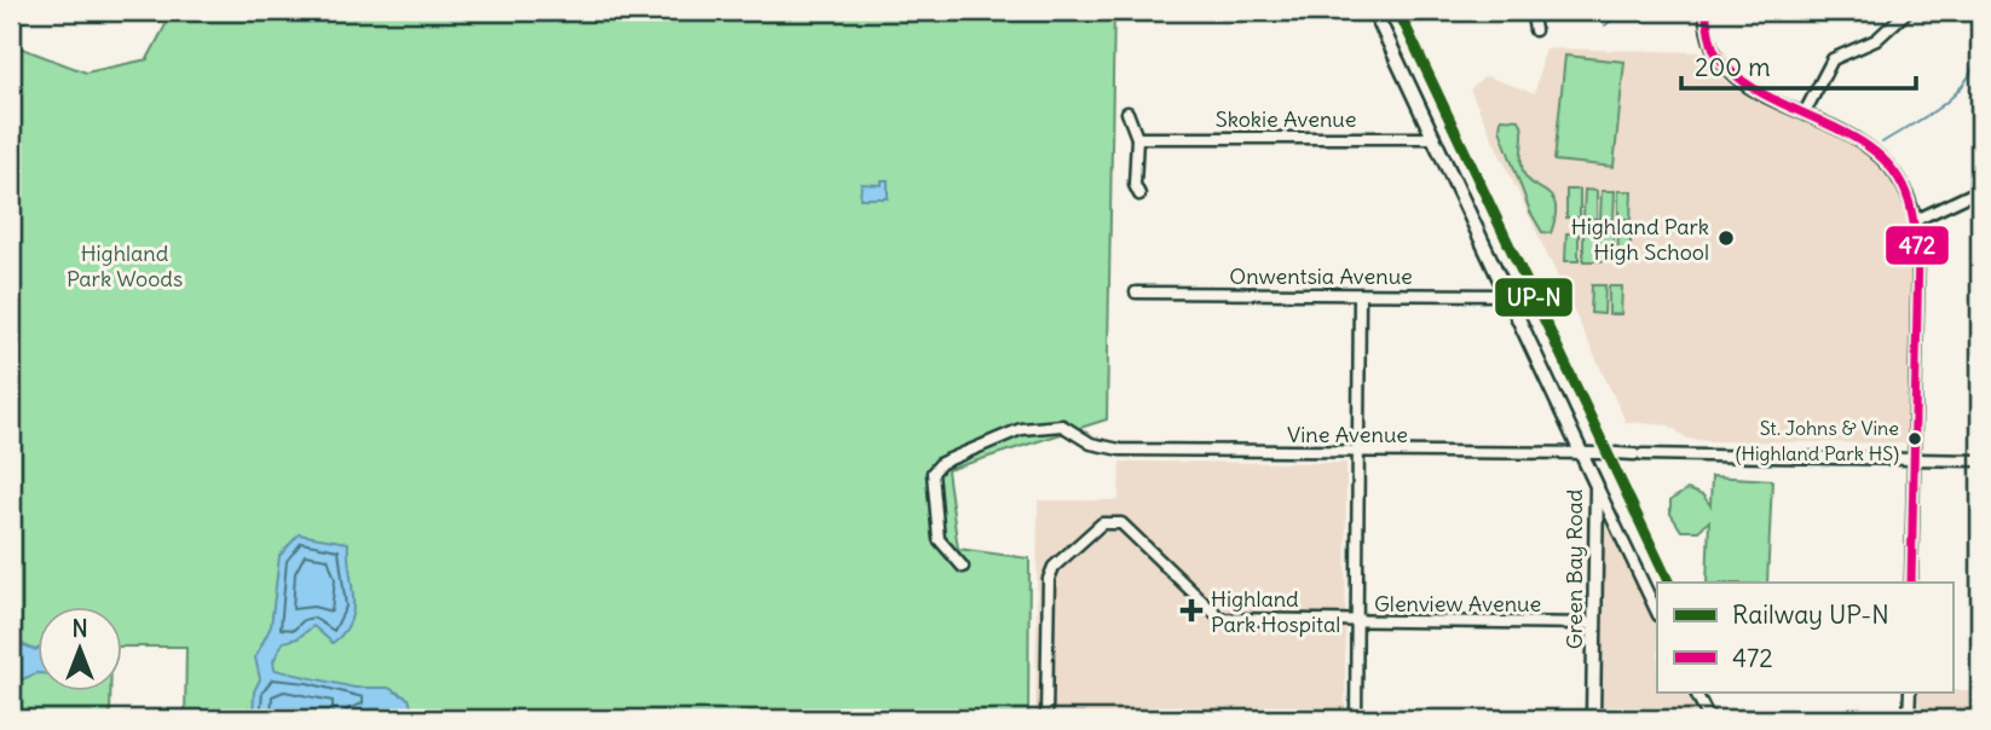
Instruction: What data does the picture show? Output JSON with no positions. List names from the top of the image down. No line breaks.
{"streets":{"main road":["Green Bay Road"],"street":["Skokie Avenue","Onwentsia Avenue","Vine Avenue","Glenview Avenue"]},"crossings":[["Skokie Avenue","Green Bay Road"],["Onwentsia Avenue","Green Bay Road"],["Vine Avenue","Green Bay Road"],["Green Bay Road","Glenview Avenue"]],"parks":["Highland Park Woods"],"places":{"other":["Highland Park High School","St. Johns & Vine (Highland Park HS)"],"health":["Highland Park Hospital"]},"lines":["rail line UP-N","transit line 472"],"legend":["Railway UP-N","472"],"scale_bar":"200 m","north":"top"}
